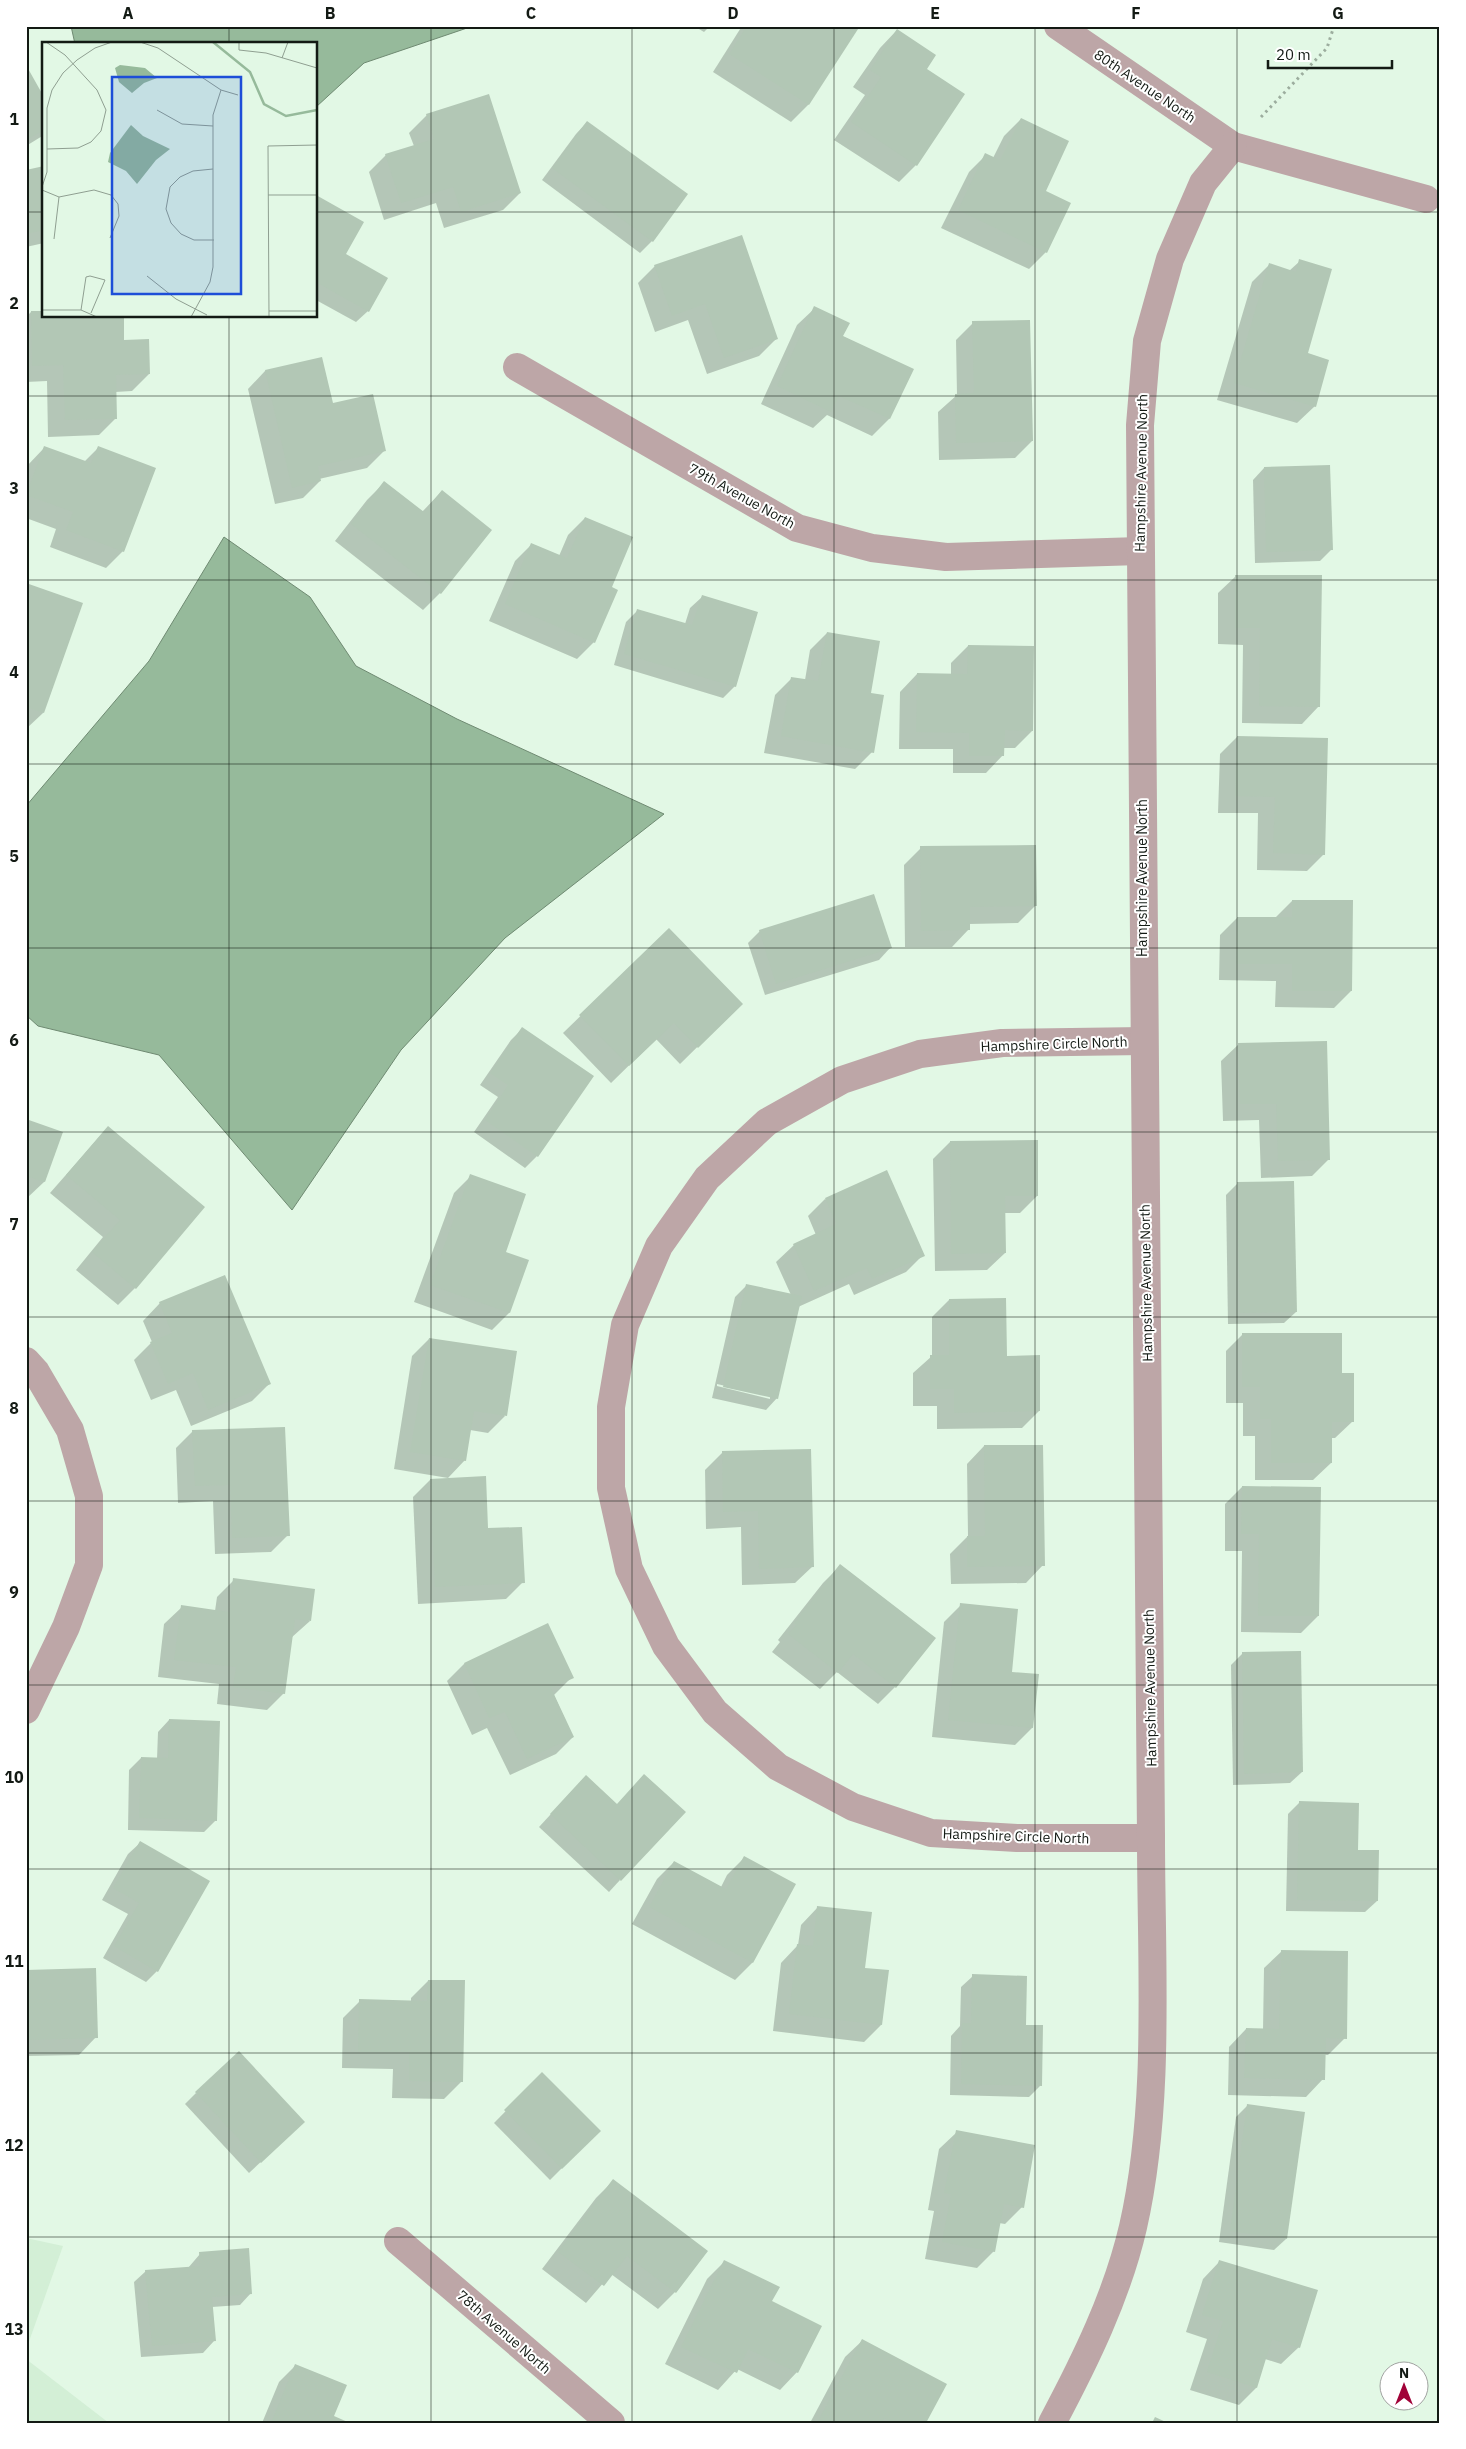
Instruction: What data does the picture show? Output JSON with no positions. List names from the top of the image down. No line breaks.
{"streets":{"street":["80th Avenue North","Hampshire Avenue North","79th Avenue North","Hampshire Circle North","78th Avenue North"]},"crossings":[["80th Avenue North","Hampshire Avenue North"],["Hampshire Avenue North","79th Avenue North"],["Hampshire Avenue North","Hampshire Circle North"]],"scale_bar":"20 m","north":"top","grid":{"columns":["A","B","C","D","E","F","G"],"rows":["1","2","3","4","5","6","7","8","9","10","11","12","13"]}}
